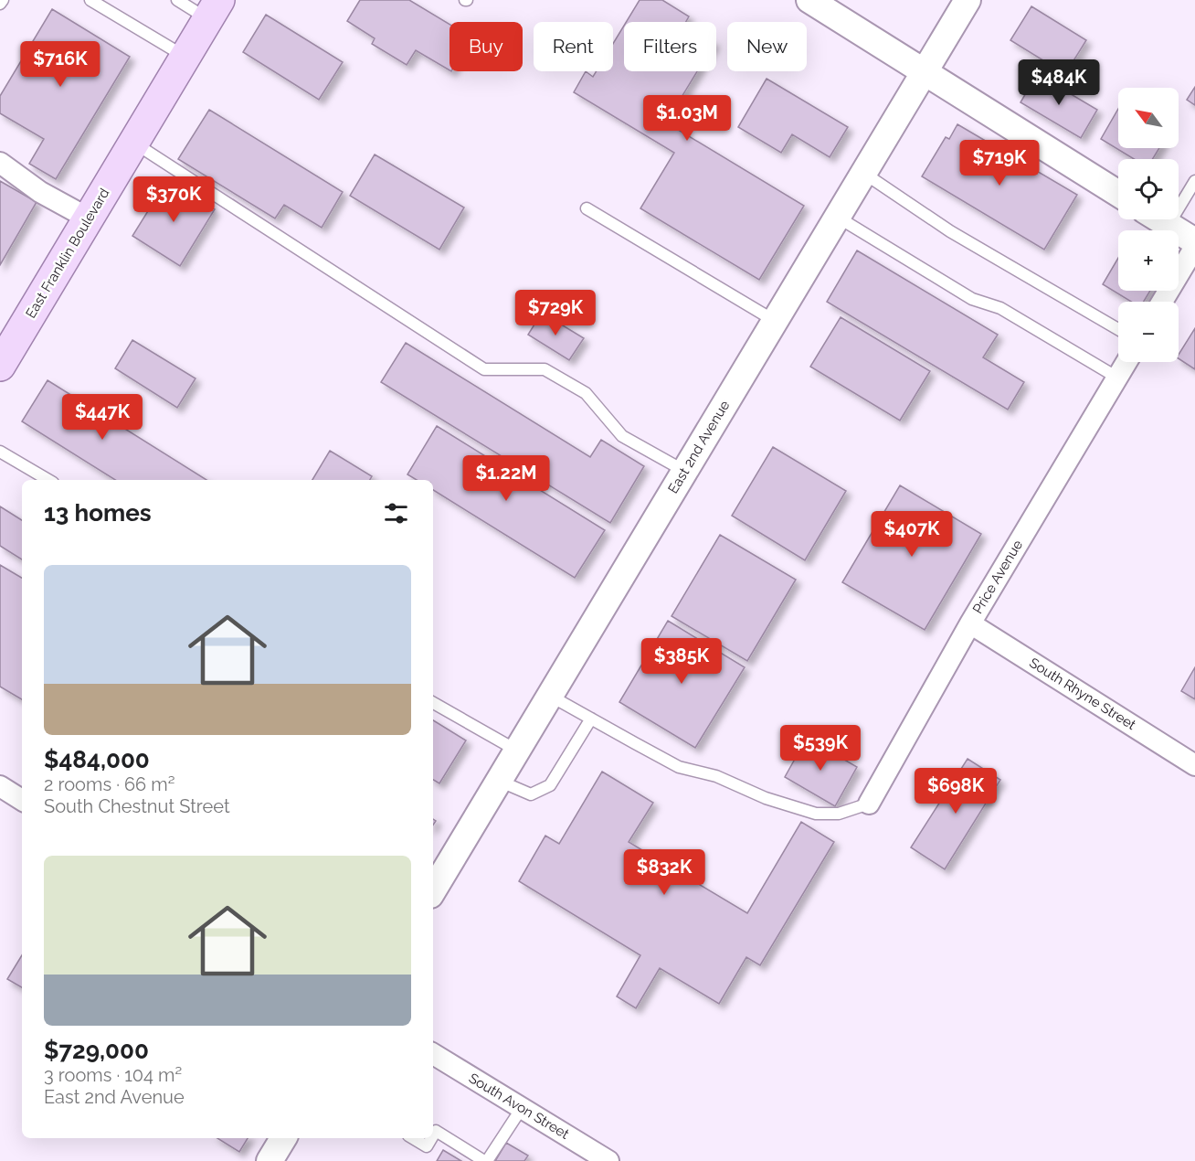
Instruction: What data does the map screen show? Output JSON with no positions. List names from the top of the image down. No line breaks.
{"streets":{"main road":["East Franklin Boulevard"],"street":["East 2nd Avenue","Price Avenue","South Rhyne Street","South Avon Street"]},"crossings":[["Price Avenue","South Rhyne Street"]],"north":"top left","page":{"chip":["Buy","Rent","Filters","New"],"price":["$716K","$484K","$1.03M","$719K","$370K","$729K","$447K","$1.22M","$407K","$385K","$539K","$698K","$832K"],"map_buttons":["+","−"],"heading":"13 homes","list":[{"name":"$484,000","note":"2 rooms · 66 m² · South Chestnut Street"},{"name":"$729,000","note":"3 rooms · 104 m² · East 2nd Avenue"}]}}
